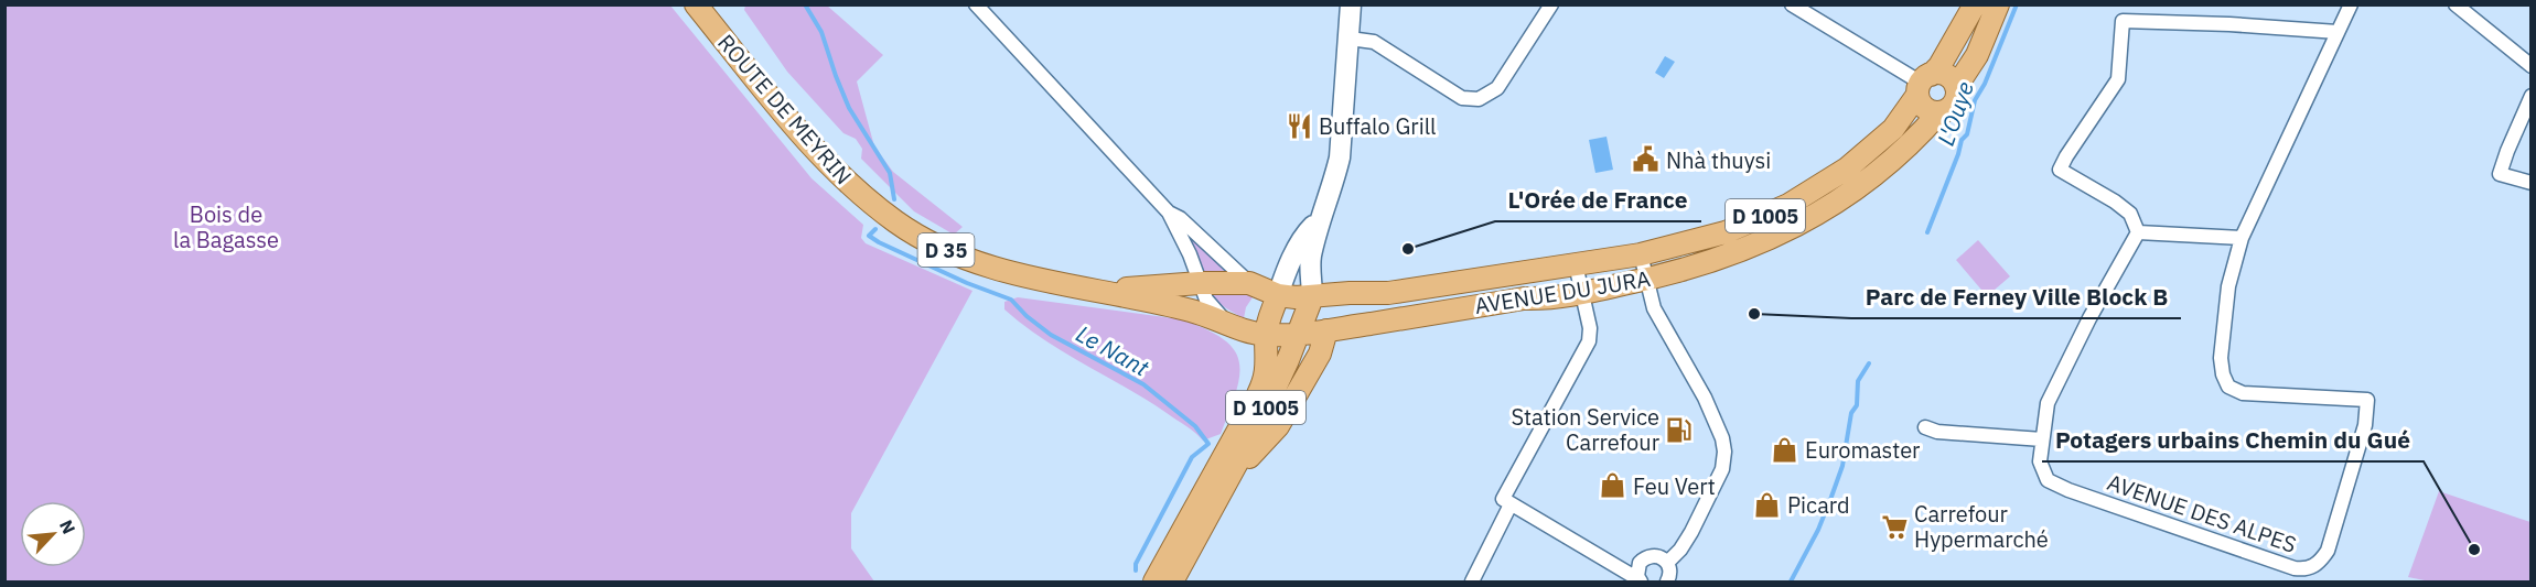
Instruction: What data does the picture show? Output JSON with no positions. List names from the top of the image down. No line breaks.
{"streets":{"main road":["ROUTE DE MEYRIN","D 1005","D 35","AVENUE DU JURA"],"street":["AVENUE DES ALPES"]},"crossings":[["ROUTE DE MEYRIN","D 1005"],["ROUTE DE MEYRIN","AVENUE DU JURA"],["D 1005","AVENUE DU JURA"]],"water":["L'Ouye","Le Nant"],"parks":["Bois de la Bagasse"],"places":{"restaurant":["Buffalo Grill"],"public building":["Nhà thuysi"],"other":["L'Orée de France","Parc de Ferney Ville Block B","Potagers urbains Chemin du Gué"],"fuel station":["Station Service Carrefour"],"shop":["Euromaster","Feu Vert","Picard"],"supermarket":["Carrefour Hypermarché"]},"north":"top right"}
